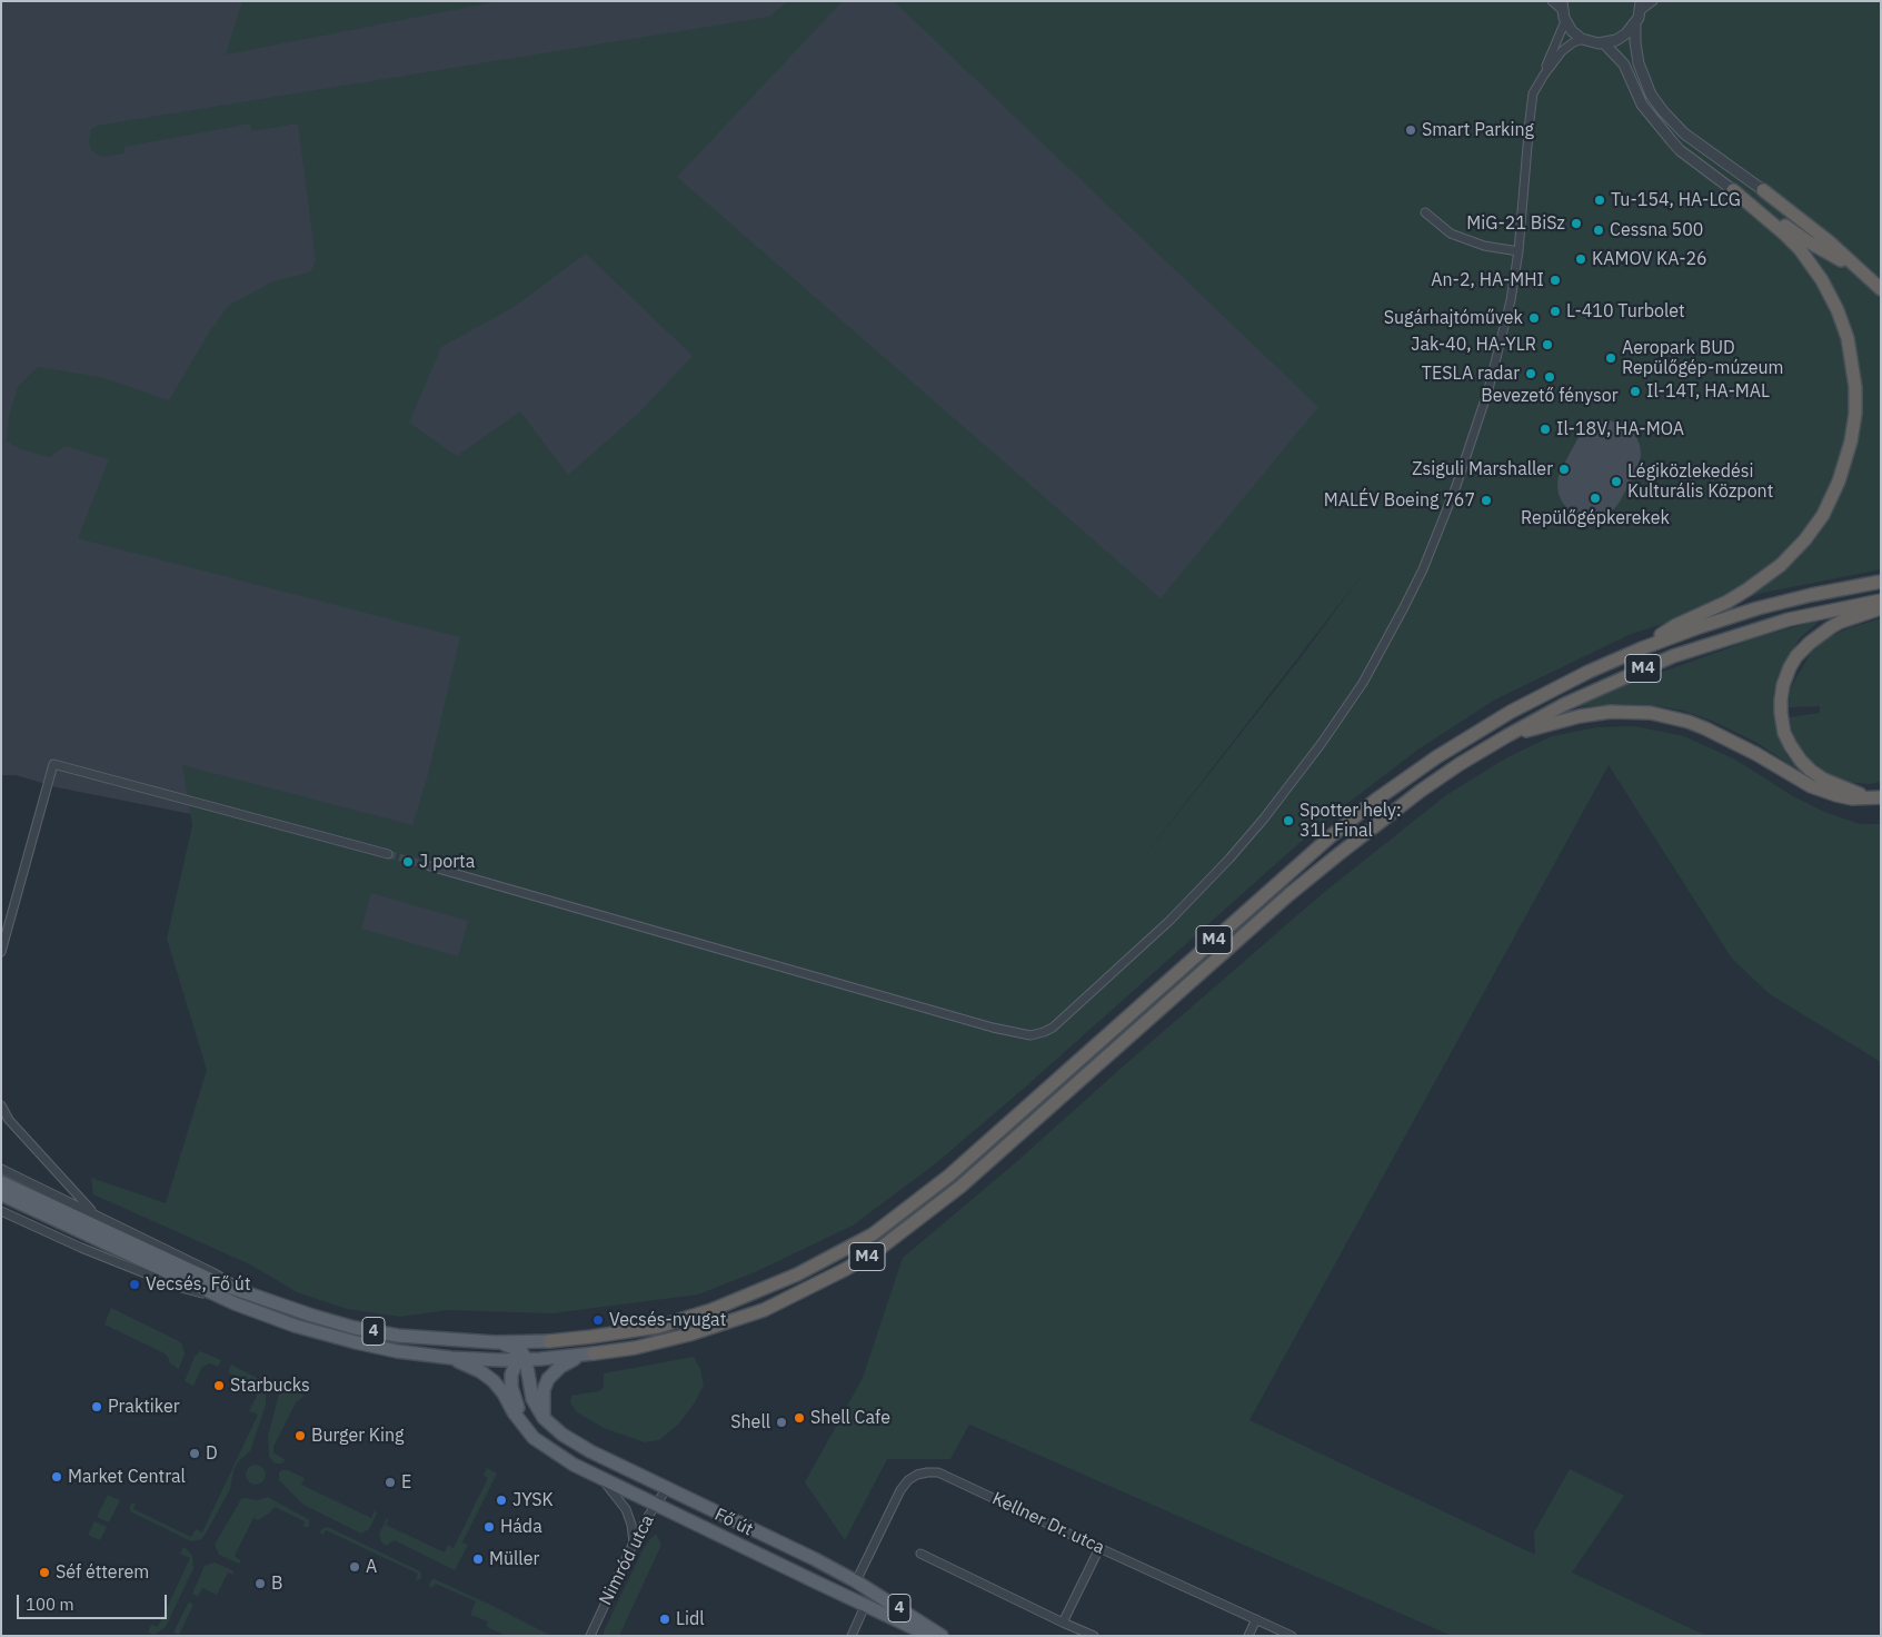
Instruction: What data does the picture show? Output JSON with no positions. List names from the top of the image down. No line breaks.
{"streets":{"highway":["M4"],"main road":["4","Fő út"],"street":["Kellner Dr. utca","Nimród utca"]},"crossings":[["4","Fő út"],["4","Kellner Dr. utca"],["4","Nimród utca"],["Fő út","Nimród utca"]],"places":["Smart Parking","Tu-154, HA-LCG","MiG-21 BiSz","Cessna 500","KAMOV KA-26","An-2, HA-MHI","L-410 Turbolet","Sugárhajtóművek","Jak-40, HA-YLR","Aeropark BUD Repülőgép-múzeum","TESLA radar","Bevezető fénysor","Il-14T, HA-MAL","Il-18V, HA-MOA","Zsiguli Marshaller","Légiközlekedési Kulturális Központ","Repülőgépkerekek","MALÉV Boeing 767","Spotter hely: 31L Final","J porta","Vecsés, Fő út","Vecsés-nyugat","Starbucks","Praktiker","Shell Cafe","Shell","Burger King","D","Market Central","E","JYSK","Háda","Müller","A","Séf étterem","B","Lidl"],"scale_bar":"100 m"}
